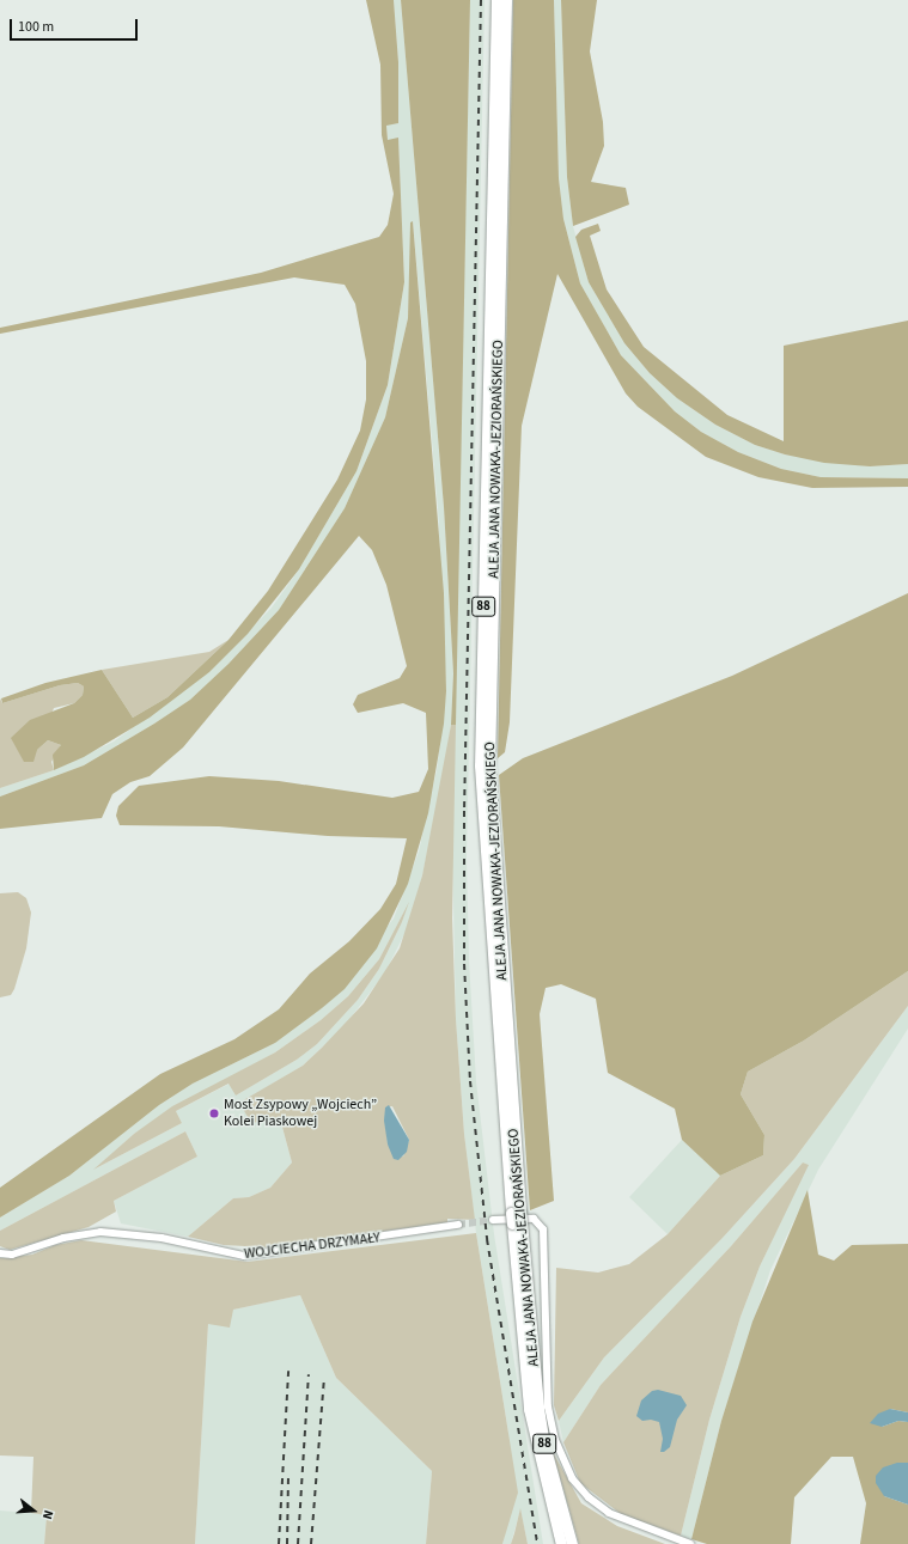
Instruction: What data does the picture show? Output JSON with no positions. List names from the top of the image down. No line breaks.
{"streets":{"main road":["ALEJA JANA NOWAKA-JEZIORAŃSKIEGO","88"],"street":["WOJCIECHA DRZYMAŁY"]},"places":["Most Zsypowy „Wojciech” Kolei Piaskowej"],"scale_bar":"100 m","north":"right"}
